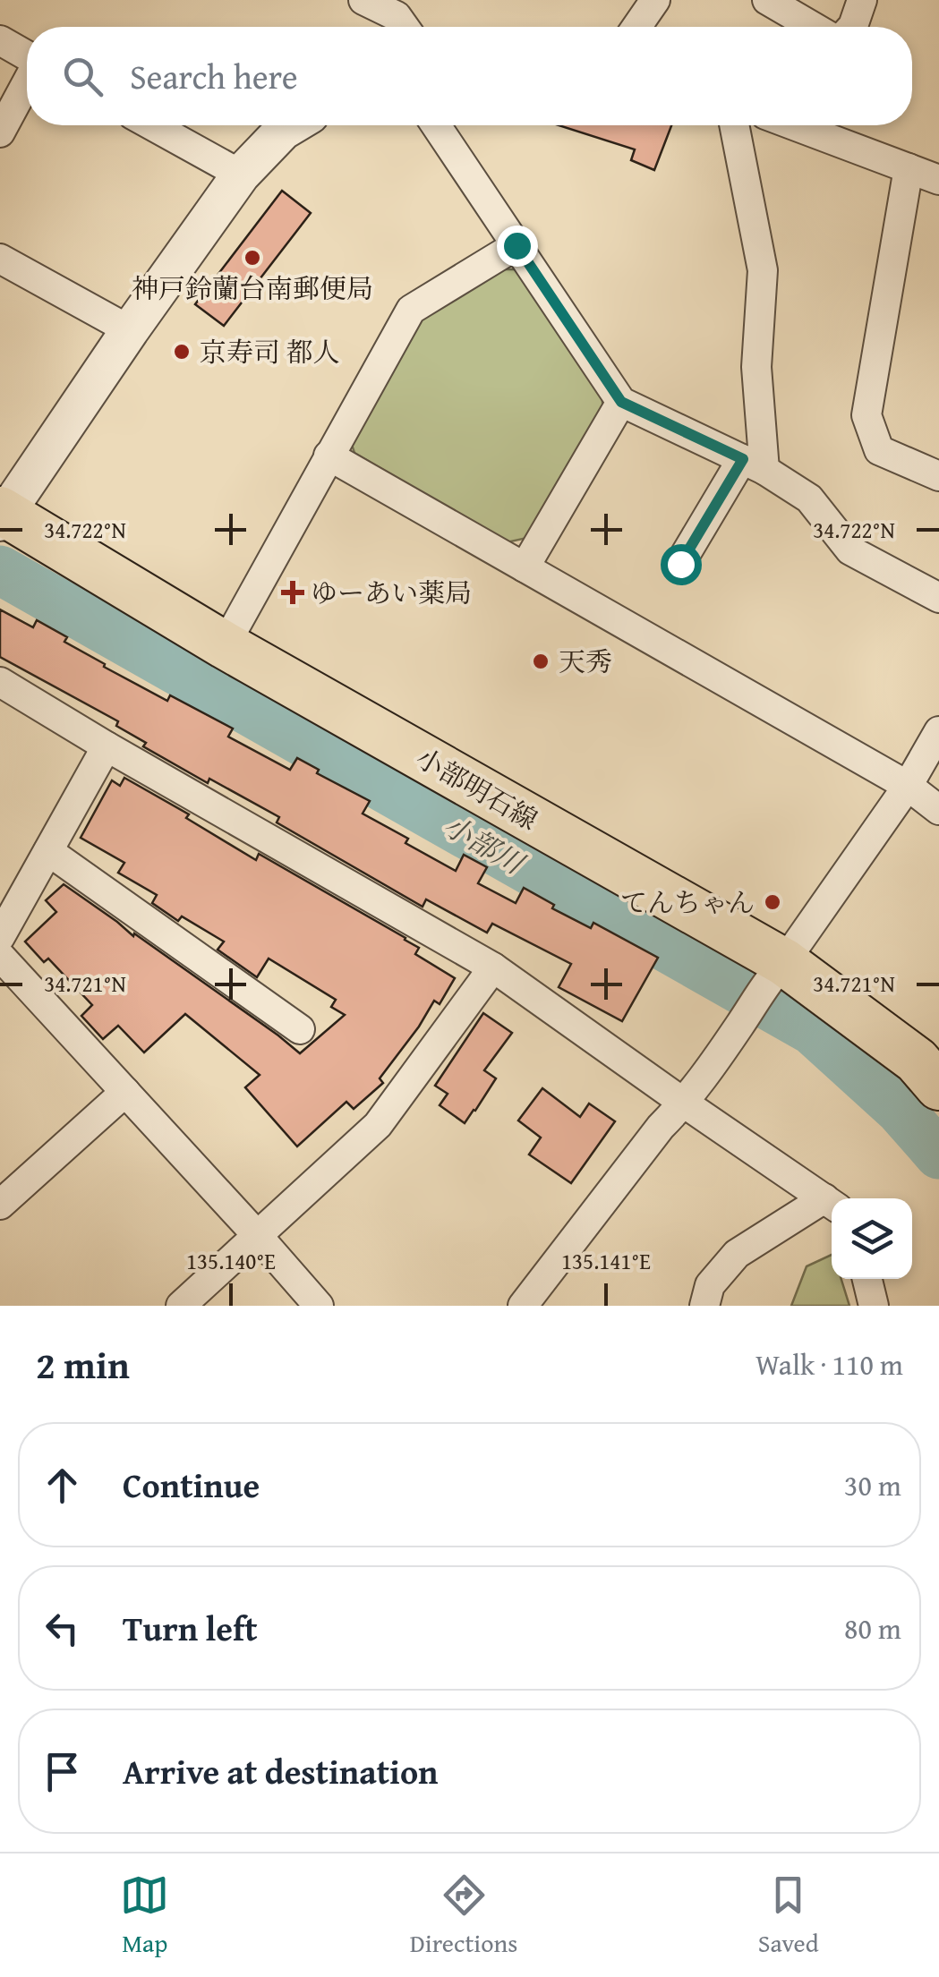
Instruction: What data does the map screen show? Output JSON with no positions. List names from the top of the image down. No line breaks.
{"streets":{"main road":["小部明石線"]},"water":["小部川"],"places":{"other":["神戸鈴蘭台南郵便局","京寿司 都人","天秀","てんちゃん"],"health":["ゆーあい薬局"]},"page":{"search":"Search here","heading":["2 min","Walk · 110 m"],"list":[["Continue","30 m"],["Turn left","80 m"],"Arrive at destination"],"nav":["Map","Directions","Saved"]},"coordinates":["34.722°N","34.721°N","135.140°E","135.141°E"]}
